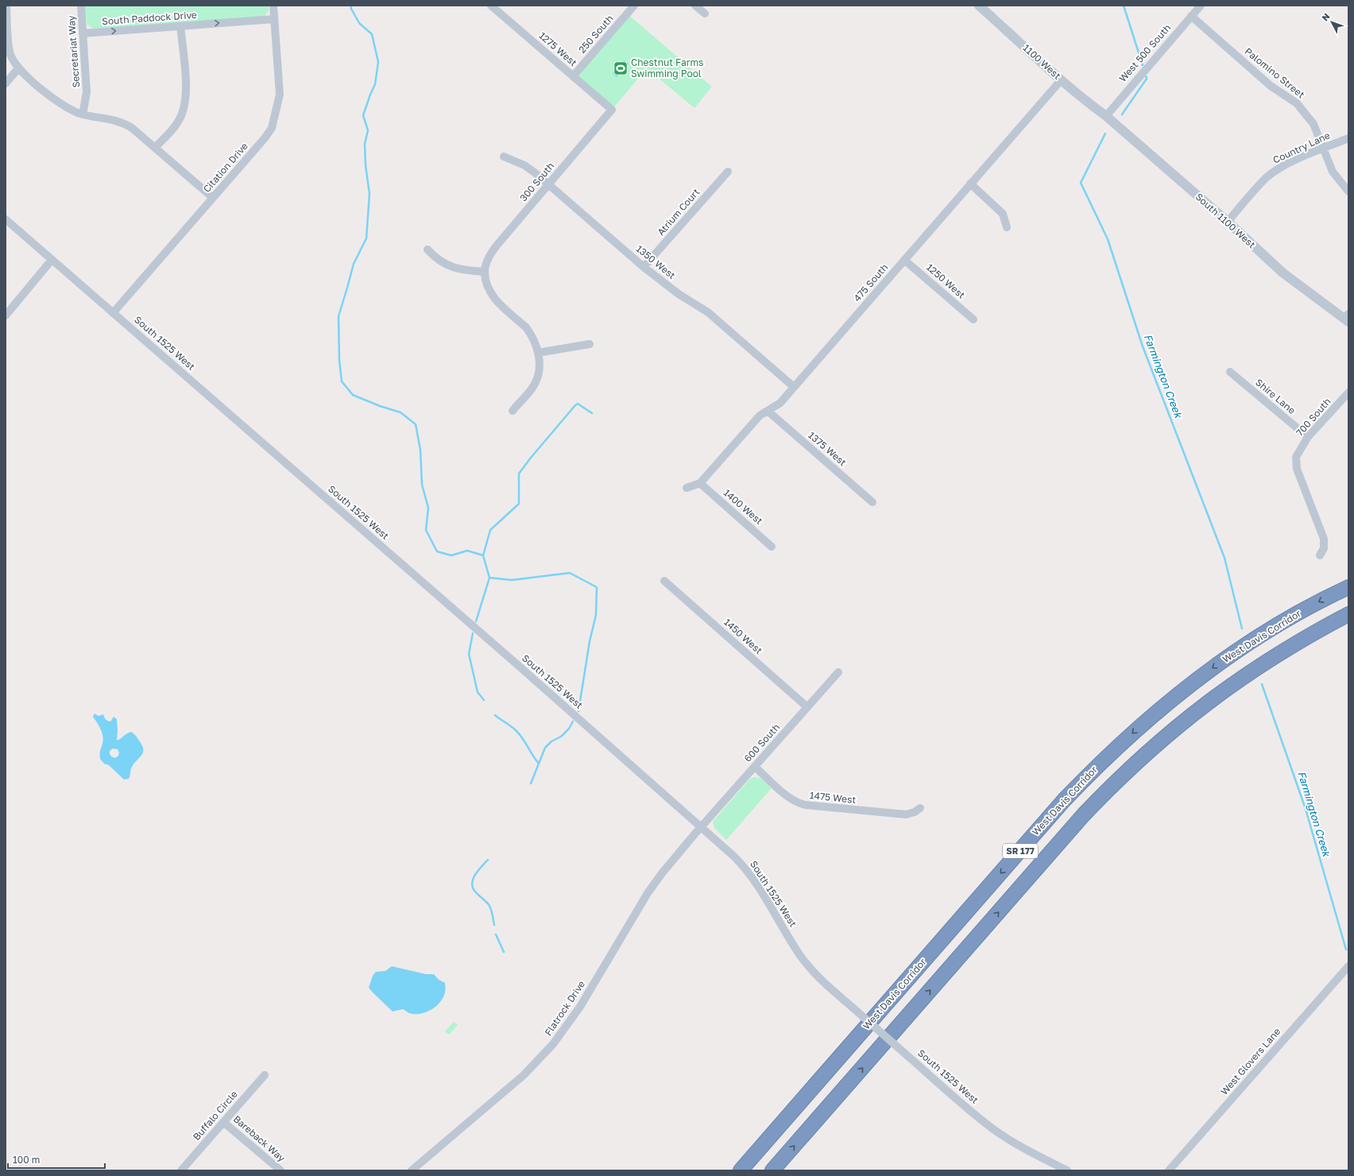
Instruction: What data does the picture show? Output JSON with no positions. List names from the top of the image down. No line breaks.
{"streets":{"highway":["West Davis Corridor","SR 177"],"street":["South Paddock Drive","250 South","1275 West","Secretariat Way","West 500 South","1100 West","Palomino Street","Country Lane","Citation Drive","300 South","Atrium Court","South 1100 West","1350 West","1250 West","475 South","South 1525 West","Shire Lane","700 South","1375 West","1400 West","1450 West","600 South","1475 West","Flatrock Drive","West Glovers Lane","Buffalo Circle","Bareback Way"]},"crossings":[["South Paddock Drive","Secretariat Way"],["South Paddock Drive","Citation Drive"],["250 South","1275 West"],["1275 West","300 South"],["West 500 South","1100 West"],["West 500 South","Palomino Street"],["West 500 South","South 1100 West"],["1100 West","South 1100 West"],["1100 West","475 South"],["Palomino Street","Country Lane"],["Country Lane","South 1100 West"],["Citation Drive","South 1525 West"],["300 South","1350 West"],["Atrium Court","1350 West"],["1350 West","475 South"],["1250 West","475 South"],["475 South","1375 West"],["475 South","1400 West"],["South 1525 West","600 South"],["South 1525 West","Flatrock Drive"],["Shire Lane","700 South"],["1450 West","600 South"],["600 South","1475 West"],["600 South","Flatrock Drive"],["Buffalo Circle","Bareback Way"]],"one_way":["South Paddock Drive"],"water":["Farmington Creek"],"places":{"sports":["Chestnut Farms Swimming Pool"]},"scale_bar":"100 m","north":"top left"}
